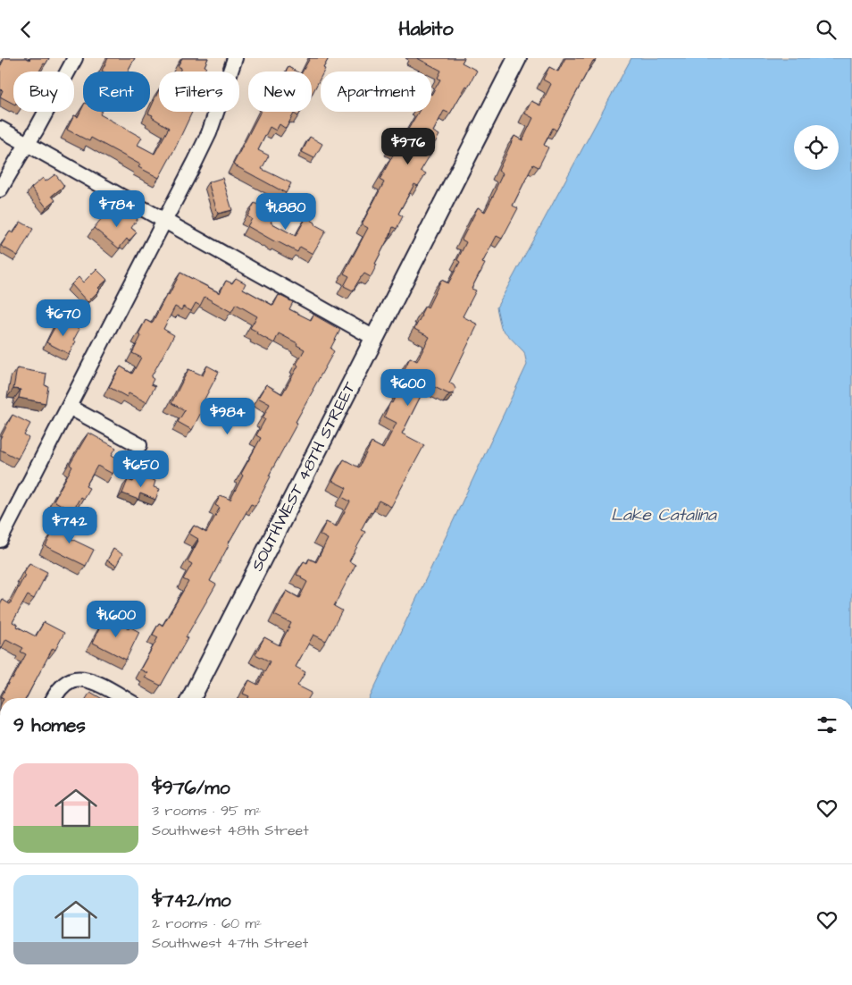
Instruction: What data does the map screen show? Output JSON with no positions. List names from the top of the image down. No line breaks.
{"streets":{"street":["SOUTHWEST 48TH STREET"]},"water":["Lake Catalina"],"page":{"header":"Habito","chip":["Buy","Rent","Filters","New","Apartment"],"price":["$976","$784","$1,880","$670","$600","$984","$650","$742","$1,600"],"heading":"9 homes","list":[{"name":"$976/mo","note":"3 rooms · 95 m² · Southwest 48th Street"},{"name":"$742/mo","note":"2 rooms · 60 m² · Southwest 47th Street"}]}}
